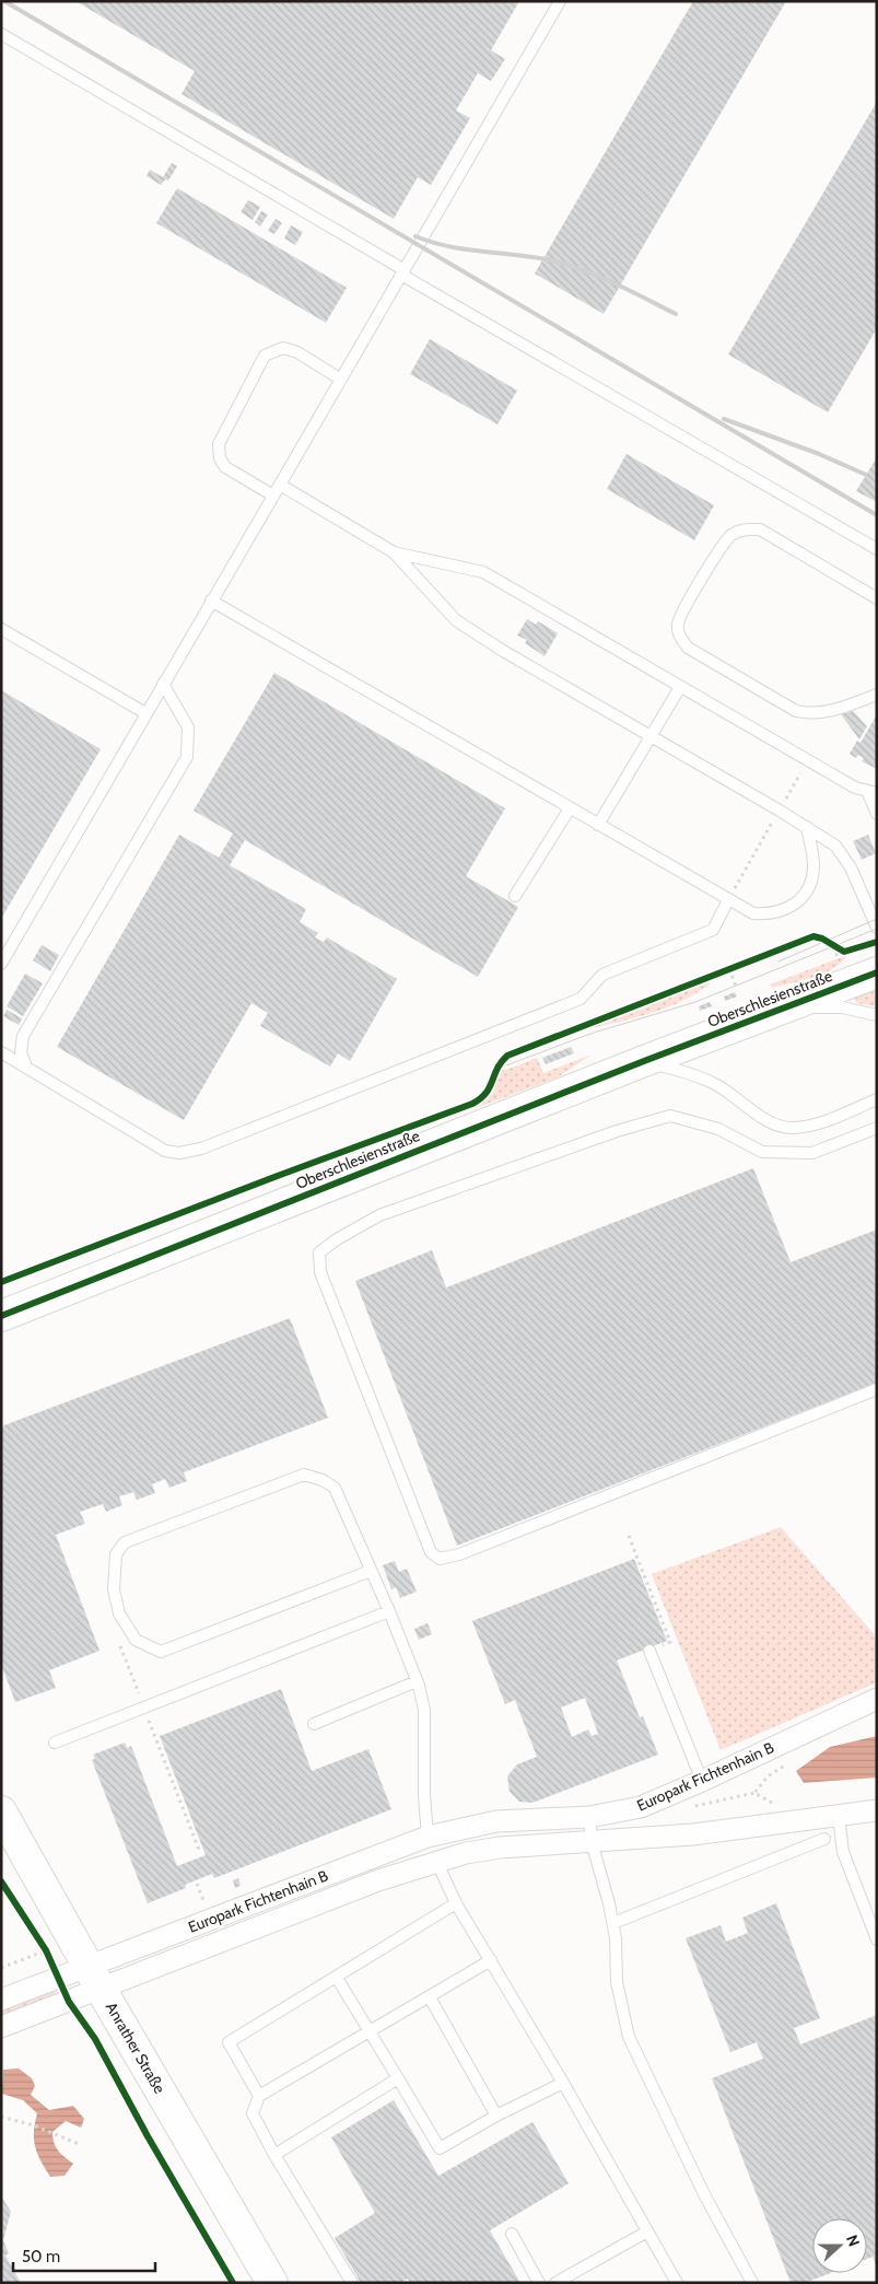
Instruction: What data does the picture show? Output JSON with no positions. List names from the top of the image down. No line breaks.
{"streets":{"main road":["Oberschlesienstraße","Anrather Straße"],"street":["Europark Fichtenhain B"]},"crossings":[["Europark Fichtenhain B","Anrather Straße"]],"scale_bar":"50 m","north":"right"}
